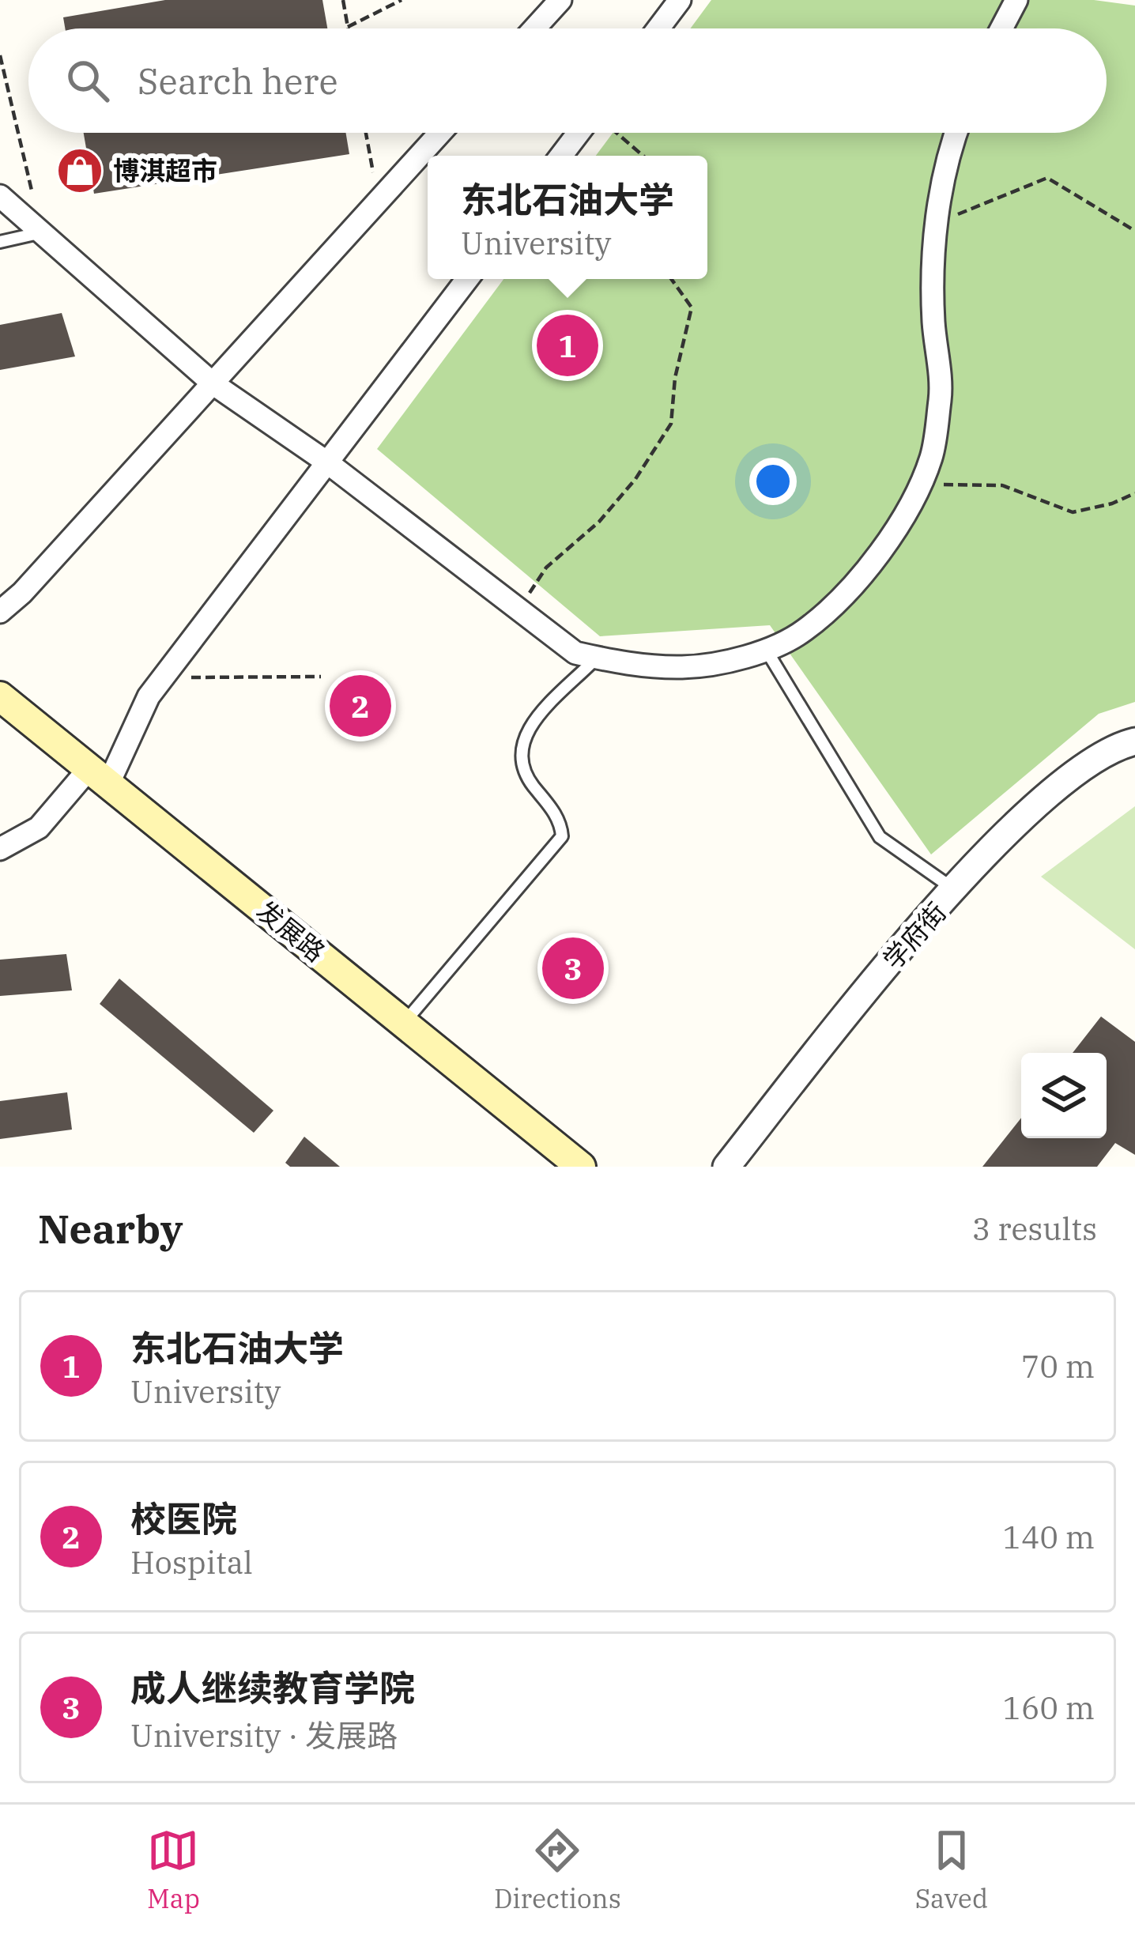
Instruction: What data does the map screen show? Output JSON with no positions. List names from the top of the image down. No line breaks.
{"streets":{"main road":["发展路"],"street":["学府街"]},"places":{"shop":["博淇超市"]},"page":{"search":"Search here","popup":["东北石油大学","University"],"pins":["1","2","3"],"heading":["Nearby","3 results"],"list":[{"mark":"1","name":"东北石油大学","note":"University","value":"70 m"},{"mark":"2","name":"校医院","note":"Hospital","value":"140 m"},{"mark":"3","name":"成人继续教育学院","note":"University · 发展路","value":"160 m"}],"nav":["Map","Directions","Saved"]}}
